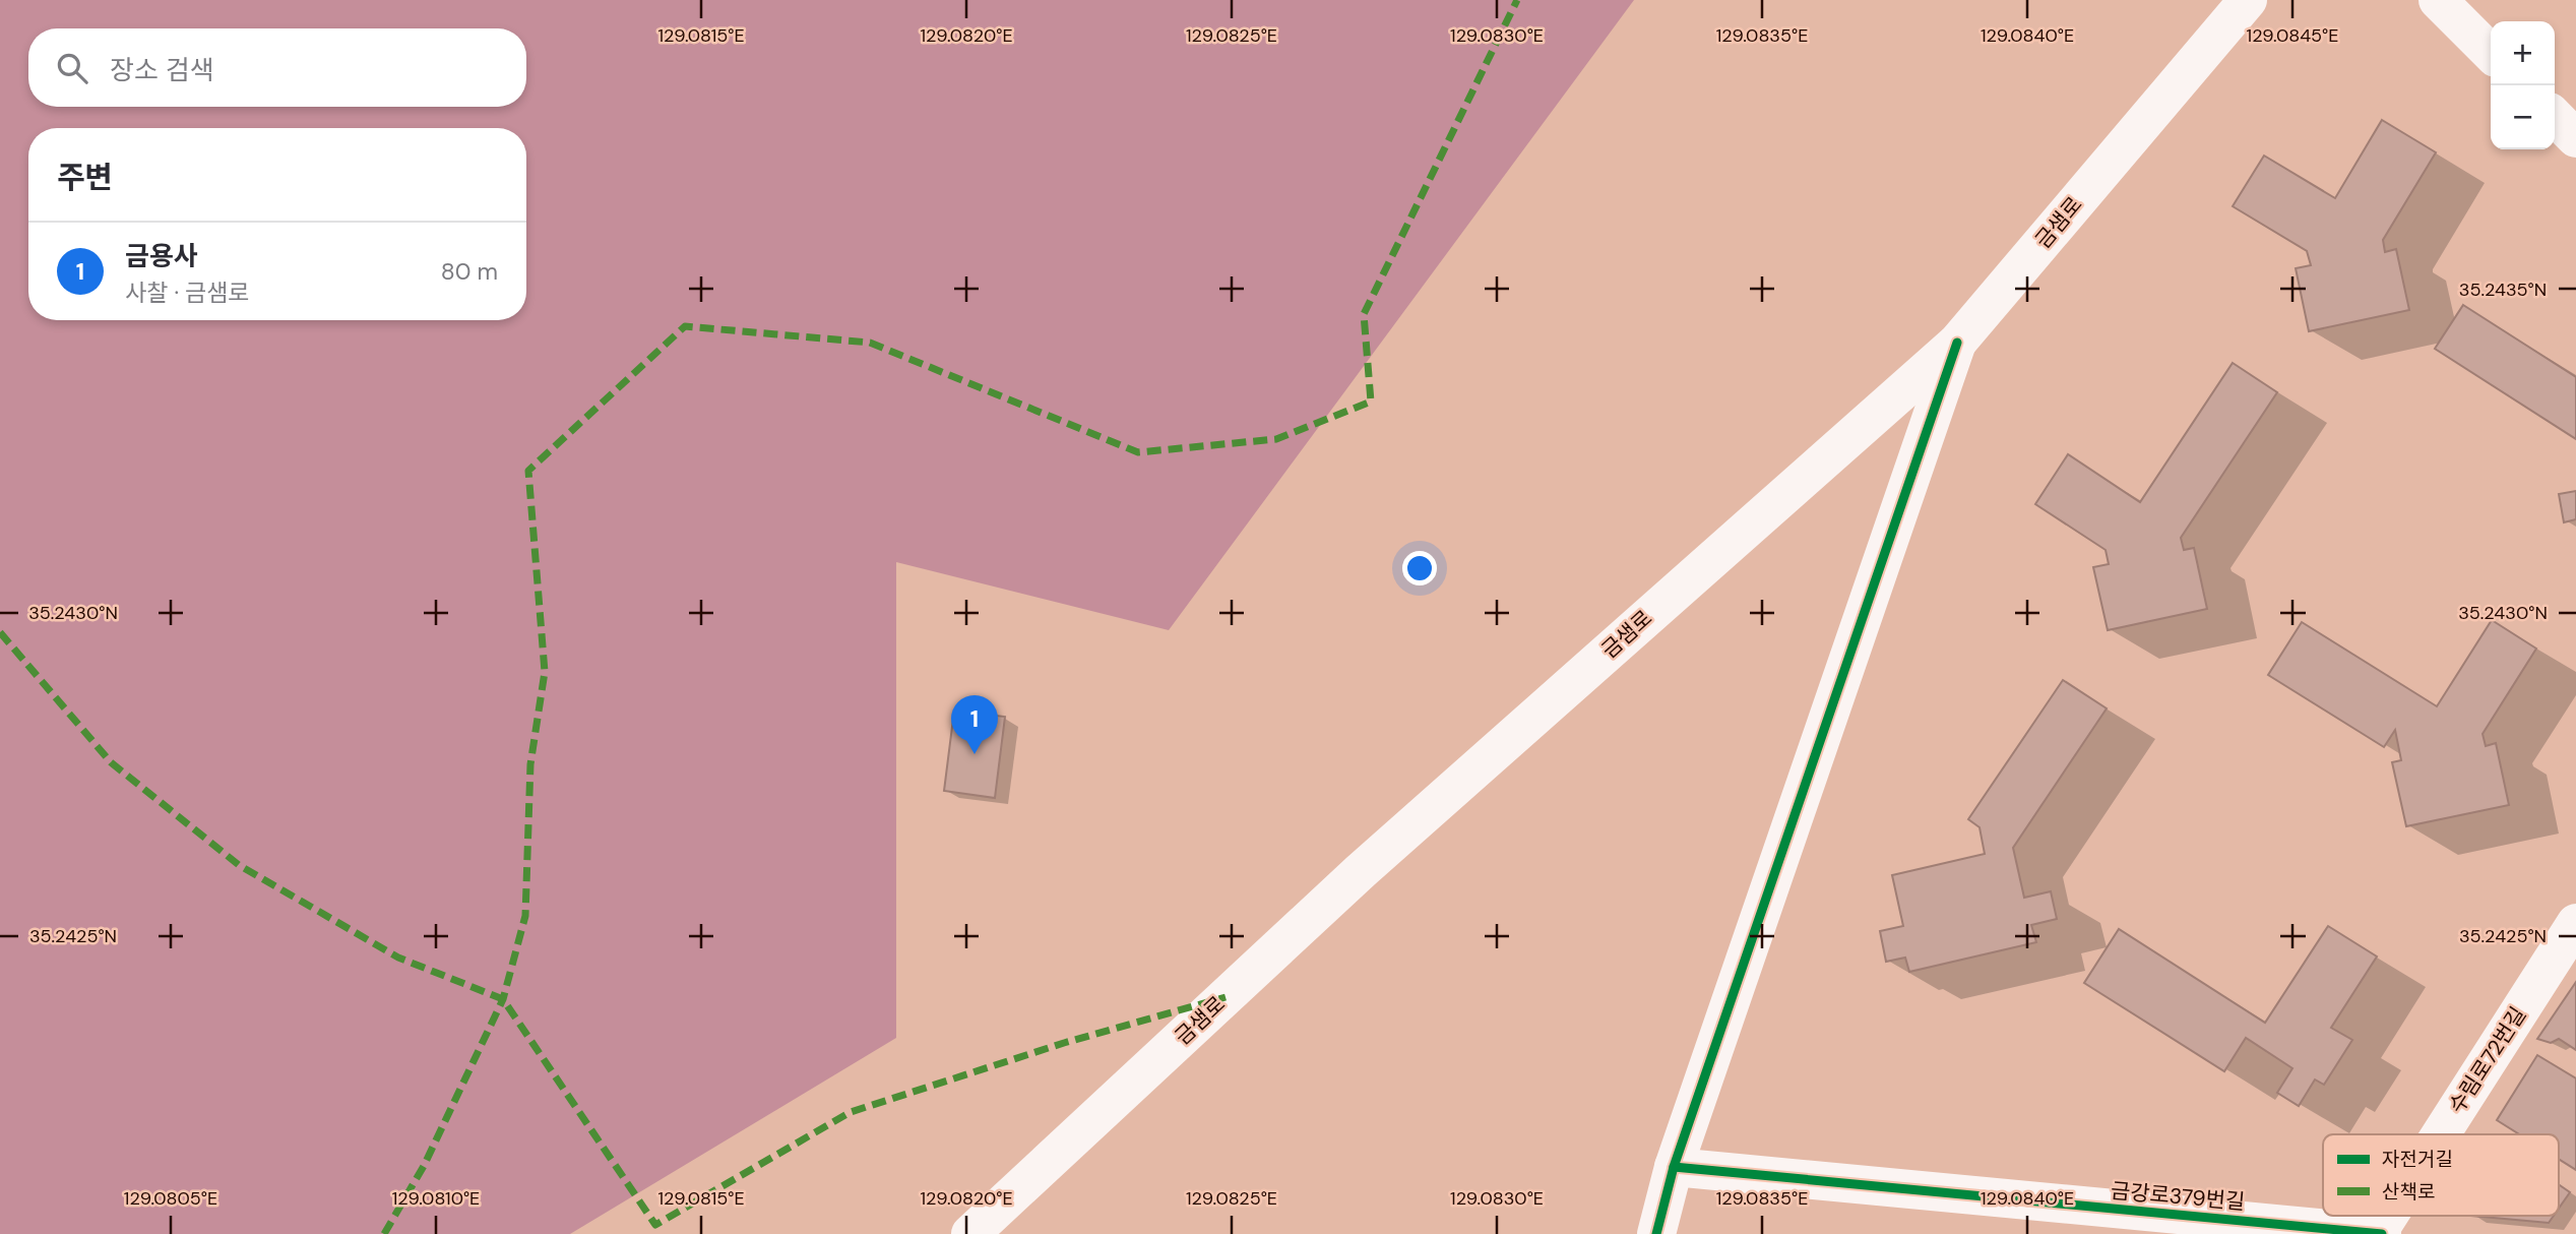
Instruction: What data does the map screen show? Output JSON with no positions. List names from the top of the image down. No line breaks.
{"streets":{"street":["금샘로","수림로72번길","금강로379번길"]},"crossings":[["수림로72번길","금강로379번길"]],"legend":["자전거길","산책로"],"page":{"map_buttons":["+","−"],"search":"장소 검색","heading":"주변","list":[{"mark":"1","name":"금용사","note":"사찰 · 금샘로","value":"80 m"}],"pins":"1"},"coordinates":["129.0815°E","129.0820°E","129.0825°E","129.0830°E","129.0835°E","129.0840°E","129.0845°E","35.2435°N","35.2430°N","35.2425°N","129.0805°E","129.0810°E"]}
